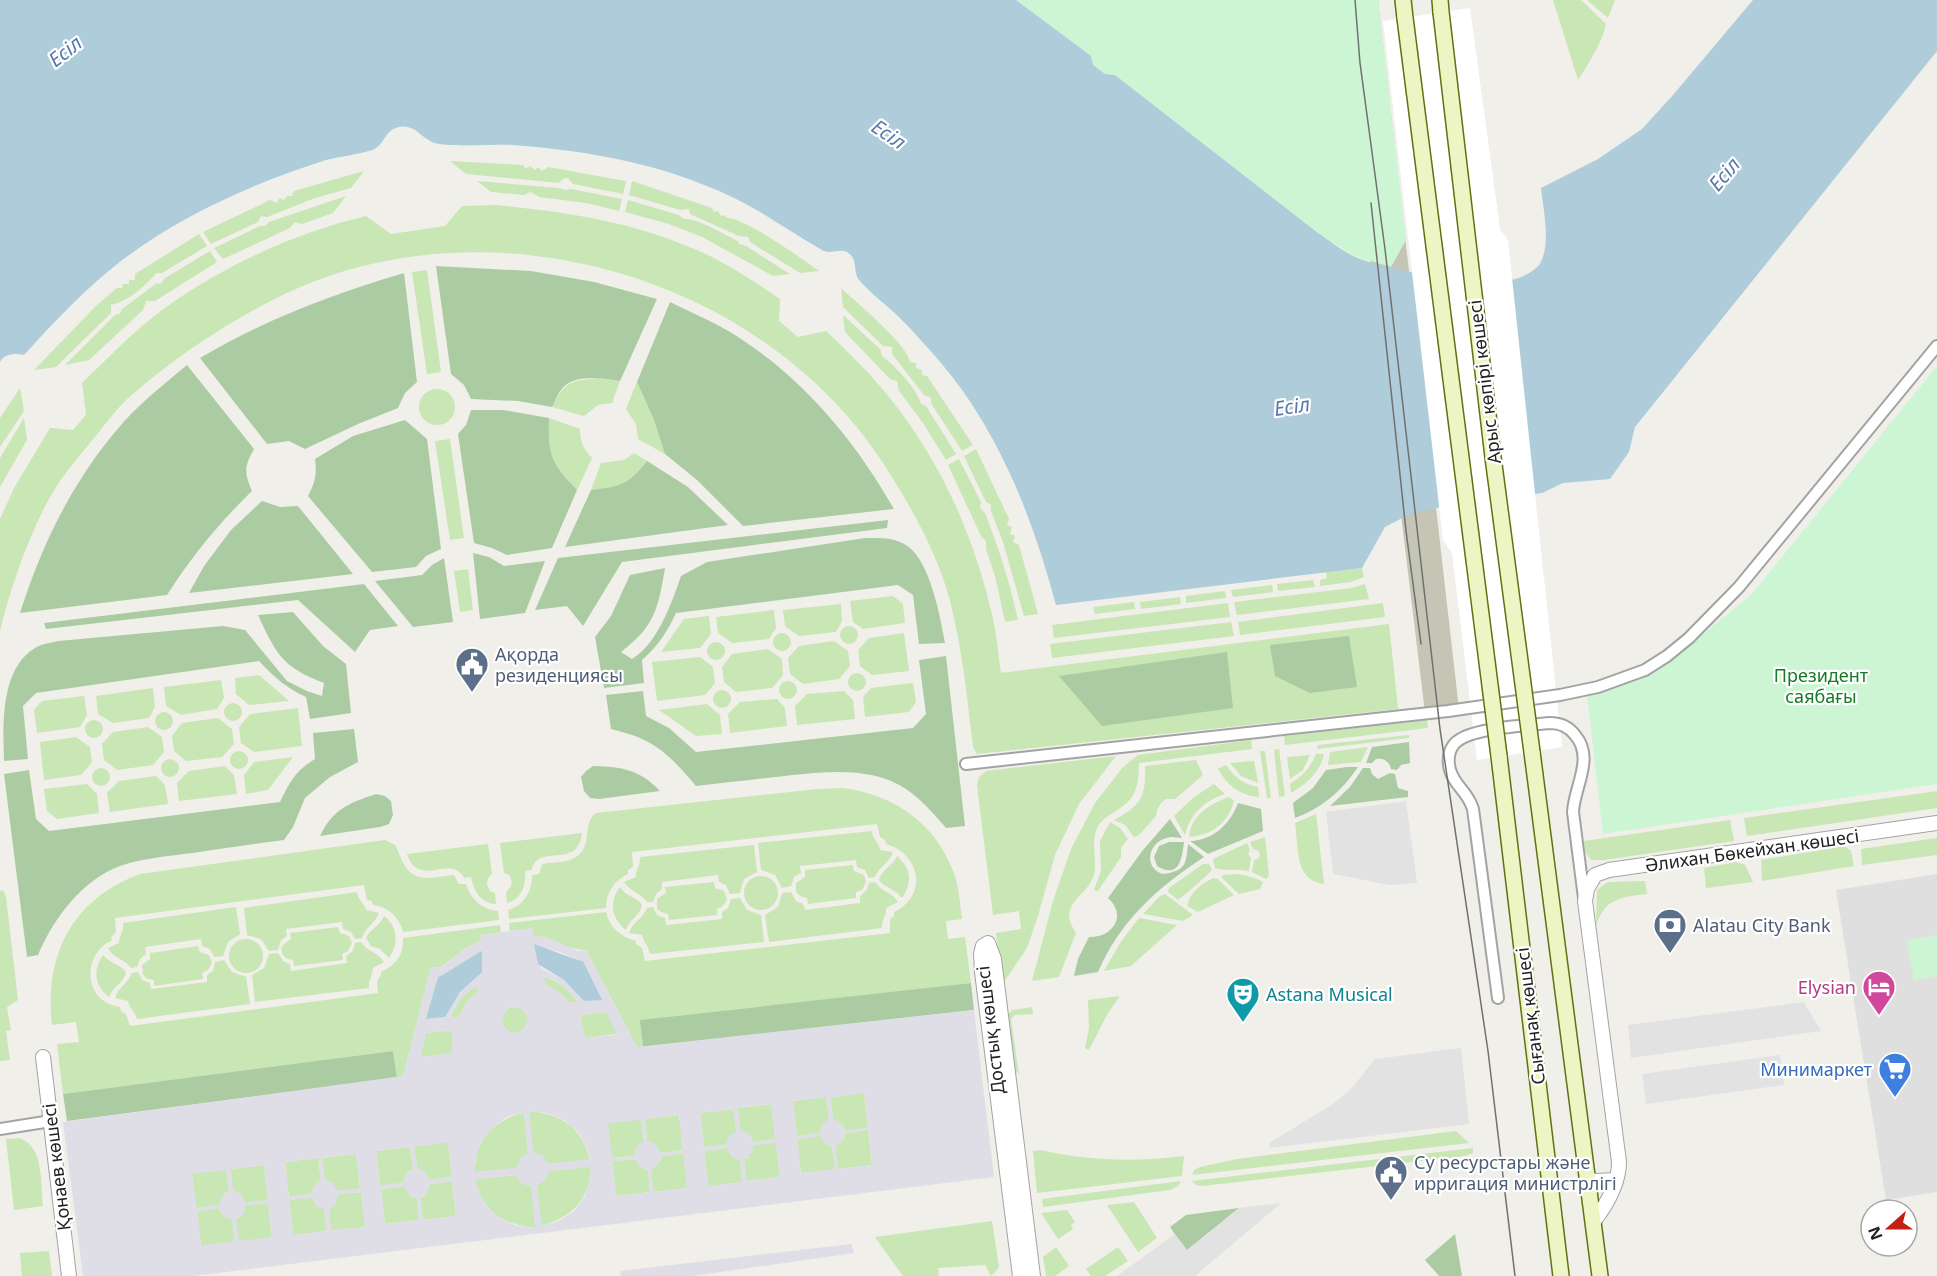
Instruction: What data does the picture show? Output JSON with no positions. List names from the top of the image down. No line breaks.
{"streets":{"main road":["Арыс көпірі көшесі","Сығанақ көшесі"],"street":["Әлихан Бөкейхан көшесі","Достық көшесі","Қонаев көшесі"]},"crossings":[["Арыс көпірі көшесі","Сығанақ көшесі"]],"water":["Есіл"],"parks":["Президент саябағы"],"places":{"public building":["Ақорда резиденциясы","Су ресурстары және ирригация министрлігі"],"bank":["Alatau City Bank"],"hotel":["Elysian"],"theatre":["Astana Musical"],"supermarket":["Минимаркет"]},"north":"left"}
